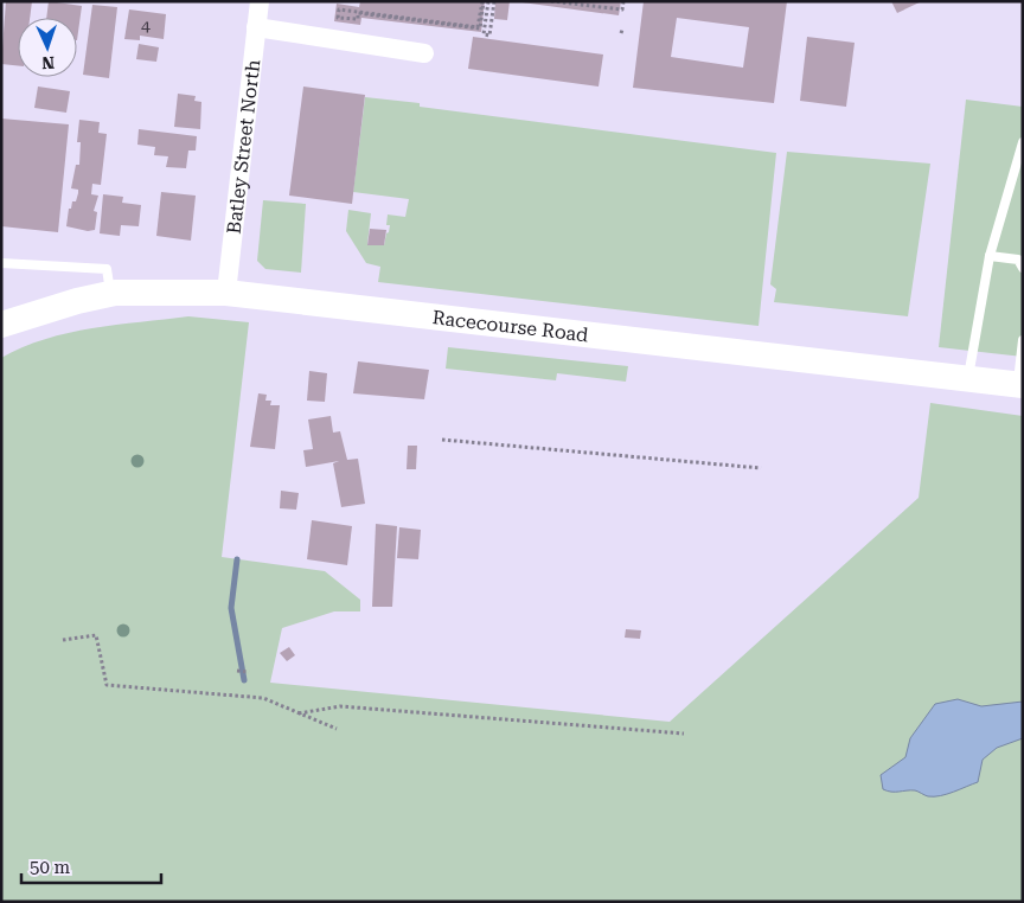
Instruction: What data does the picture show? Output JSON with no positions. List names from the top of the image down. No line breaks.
{"streets":{"main road":["Racecourse Road"],"street":["Batley Street North"]},"crossings":[["Batley Street North","Racecourse Road"]],"house_numbers":["4"],"scale_bar":"50 m","north":"bottom"}
